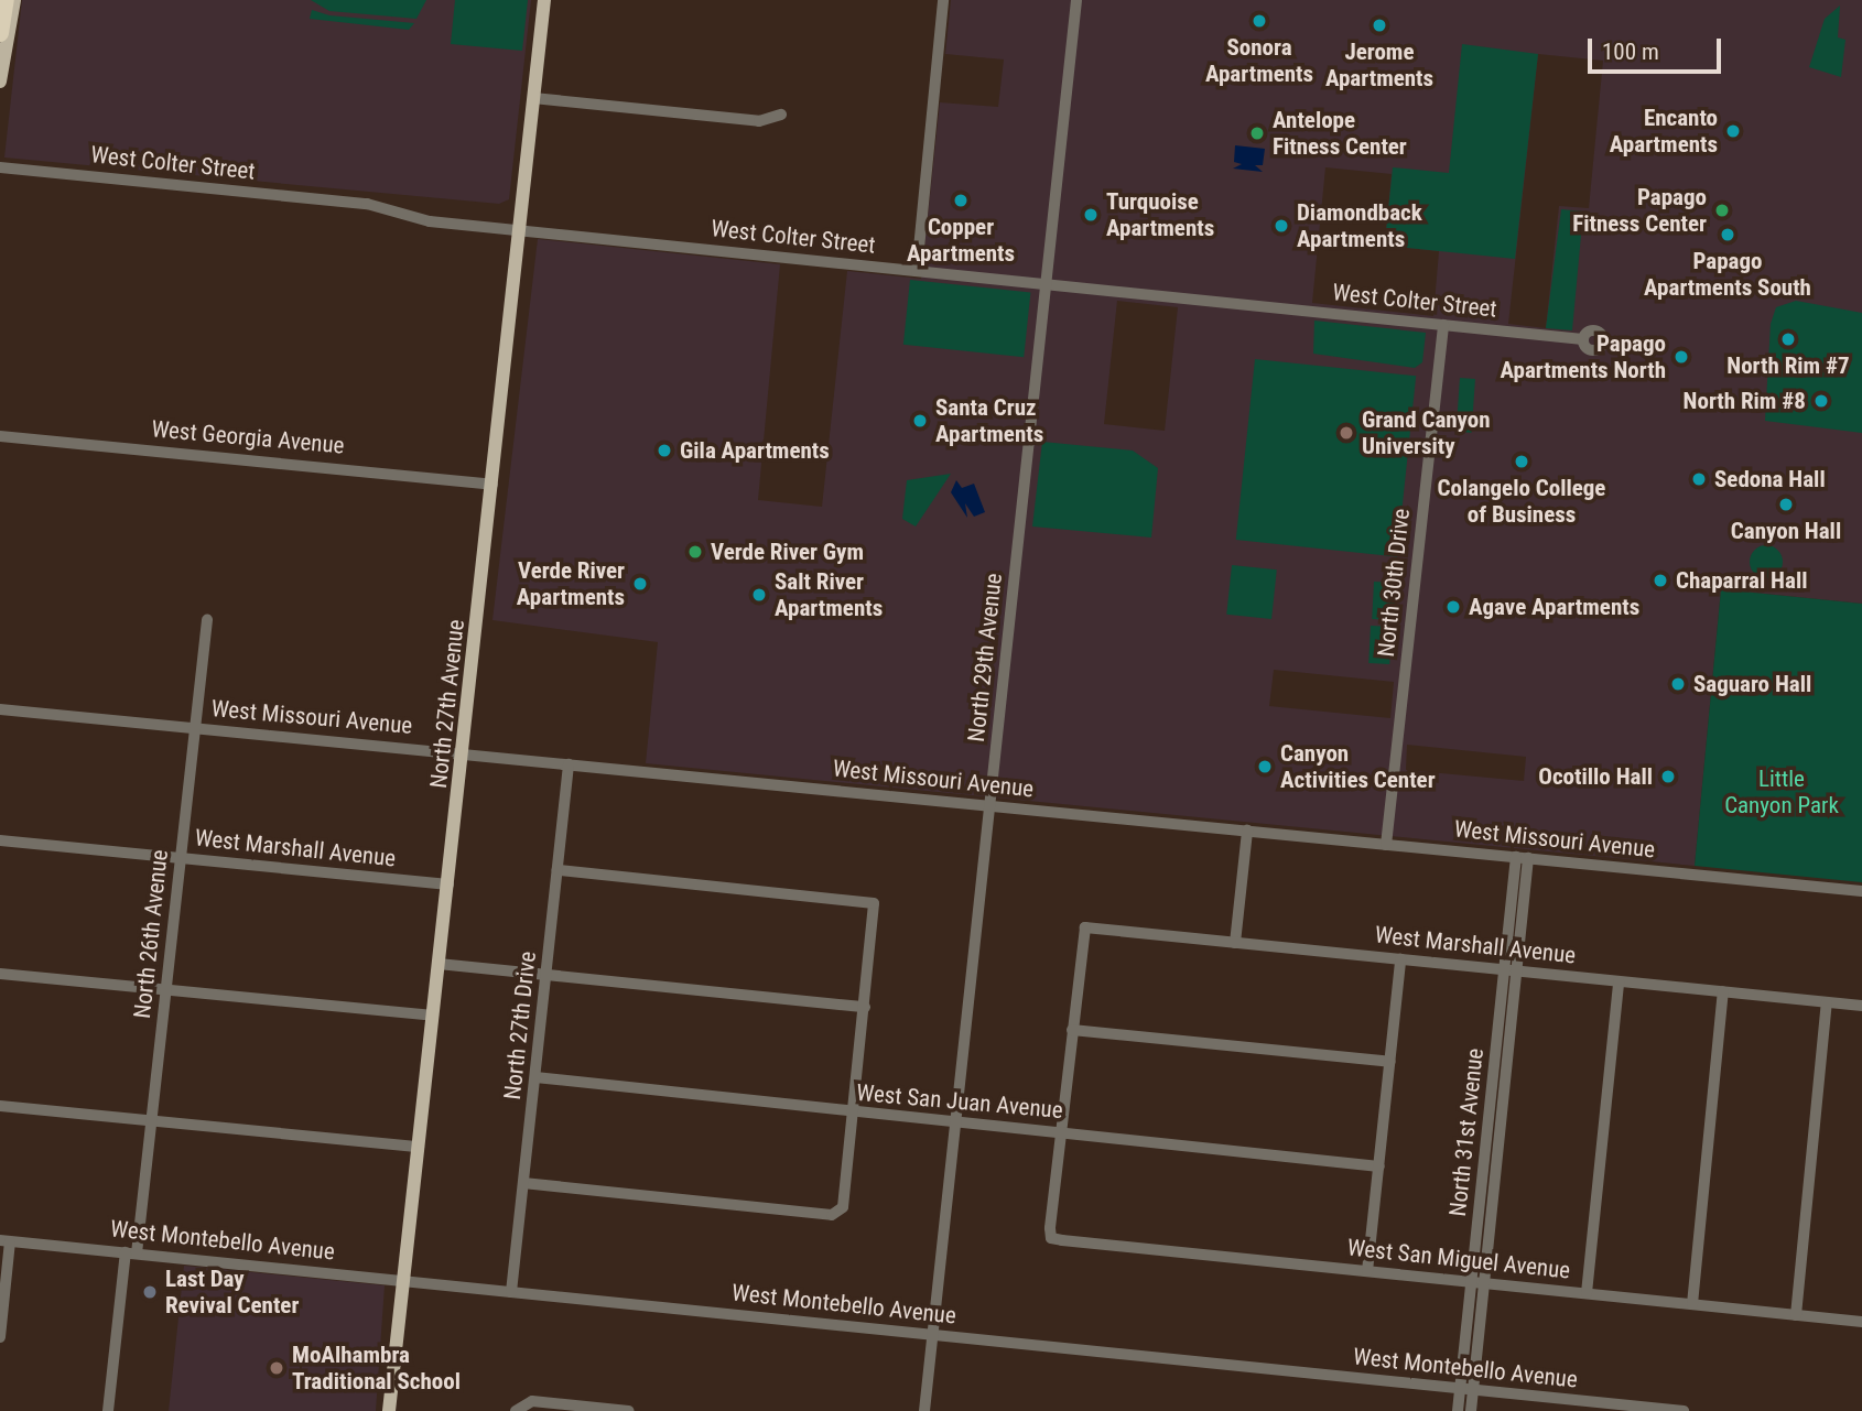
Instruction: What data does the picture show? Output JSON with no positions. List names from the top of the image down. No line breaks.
{"streets":{"main road":["North 27th Avenue"],"street":["West Colter Street","West Georgia Avenue","North 30th Drive","North 29th Avenue","West Missouri Avenue","West Marshall Avenue","North 26th Avenue","North 27th Drive","West San Juan Avenue","North 31st Avenue","West Montebello Avenue","West San Miguel Avenue"]},"crossings":[["West Colter Street","North 30th Drive"],["West Colter Street","North 29th Avenue"],["West Colter Street","North 27th Avenue"],["West Georgia Avenue","North 27th Avenue"],["North 30th Drive","West Missouri Avenue"],["North 29th Avenue","West Missouri Avenue"],["North 29th Avenue","West San Juan Avenue"],["North 29th Avenue","West Montebello Avenue"],["North 27th Avenue","West Missouri Avenue"],["North 27th Avenue","West Marshall Avenue"],["North 27th Avenue","West Montebello Avenue"],["West Missouri Avenue","North 26th Avenue"],["West Missouri Avenue","North 27th Drive"],["West Missouri Avenue","North 31st Avenue"],["West Marshall Avenue","North 26th Avenue"],["West Marshall Avenue","North 31st Avenue"],["North 26th Avenue","West Montebello Avenue"],["North 27th Drive","West San Juan Avenue"],["North 27th Drive","West Montebello Avenue"],["West San Juan Avenue","West San Miguel Avenue"],["North 31st Avenue","West Montebello Avenue"],["North 31st Avenue","West San Miguel Avenue"]],"parks":["Little Canyon Park"],"places":["Sonora Apartments","Jerome Apartments","Encanto Apartments","Antelope Fitness Center","Copper Apartments","Papago Fitness Center","Turquoise Apartments","Diamondback Apartments","Papago Apartments South","North Rim #7","Papago Apartments North","North Rim #8","Santa Cruz Apartments","Grand Canyon University","Gila Apartments","Colangelo College of Business","Sedona Hall","Canyon Hall","Verde River Gym","Chaparral Hall","Verde River Apartments","Salt River Apartments","Agave Apartments","Saguaro Hall","Canyon Activities Center","Ocotillo Hall","Last Day Revival Center","MoAlhambra Traditional School"],"scale_bar":"100 m"}
